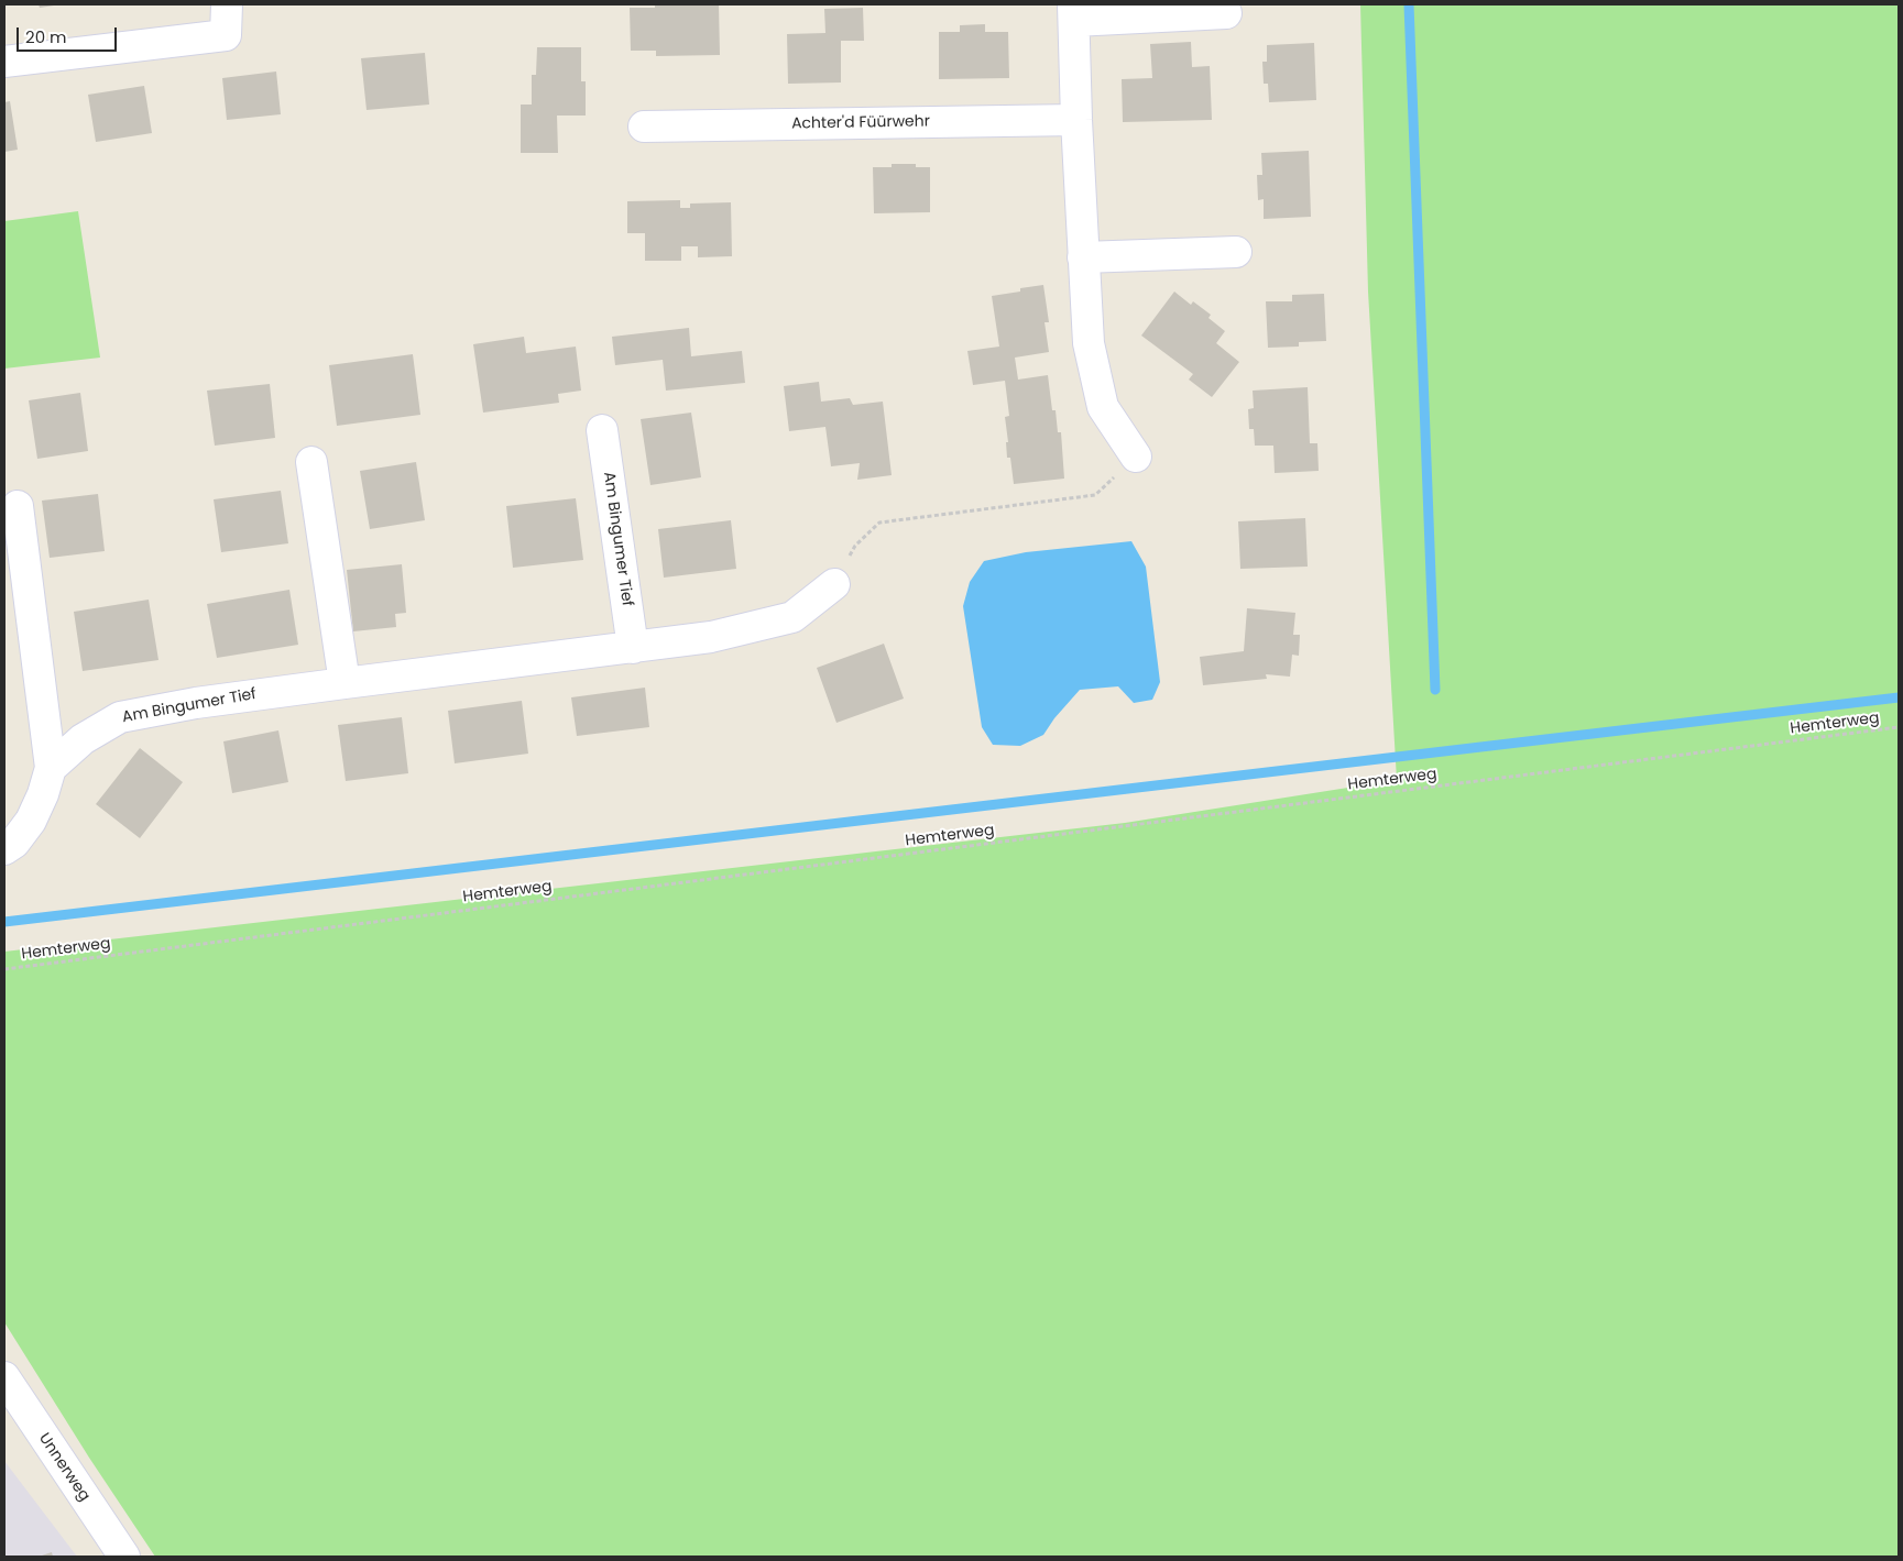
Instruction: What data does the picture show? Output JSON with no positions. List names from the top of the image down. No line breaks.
{"streets":{"street":["Achter'd Füürwehr","Am Bingumer Tief","Unnerweg"],"path":["Hemterweg"]},"scale_bar":"20 m"}
